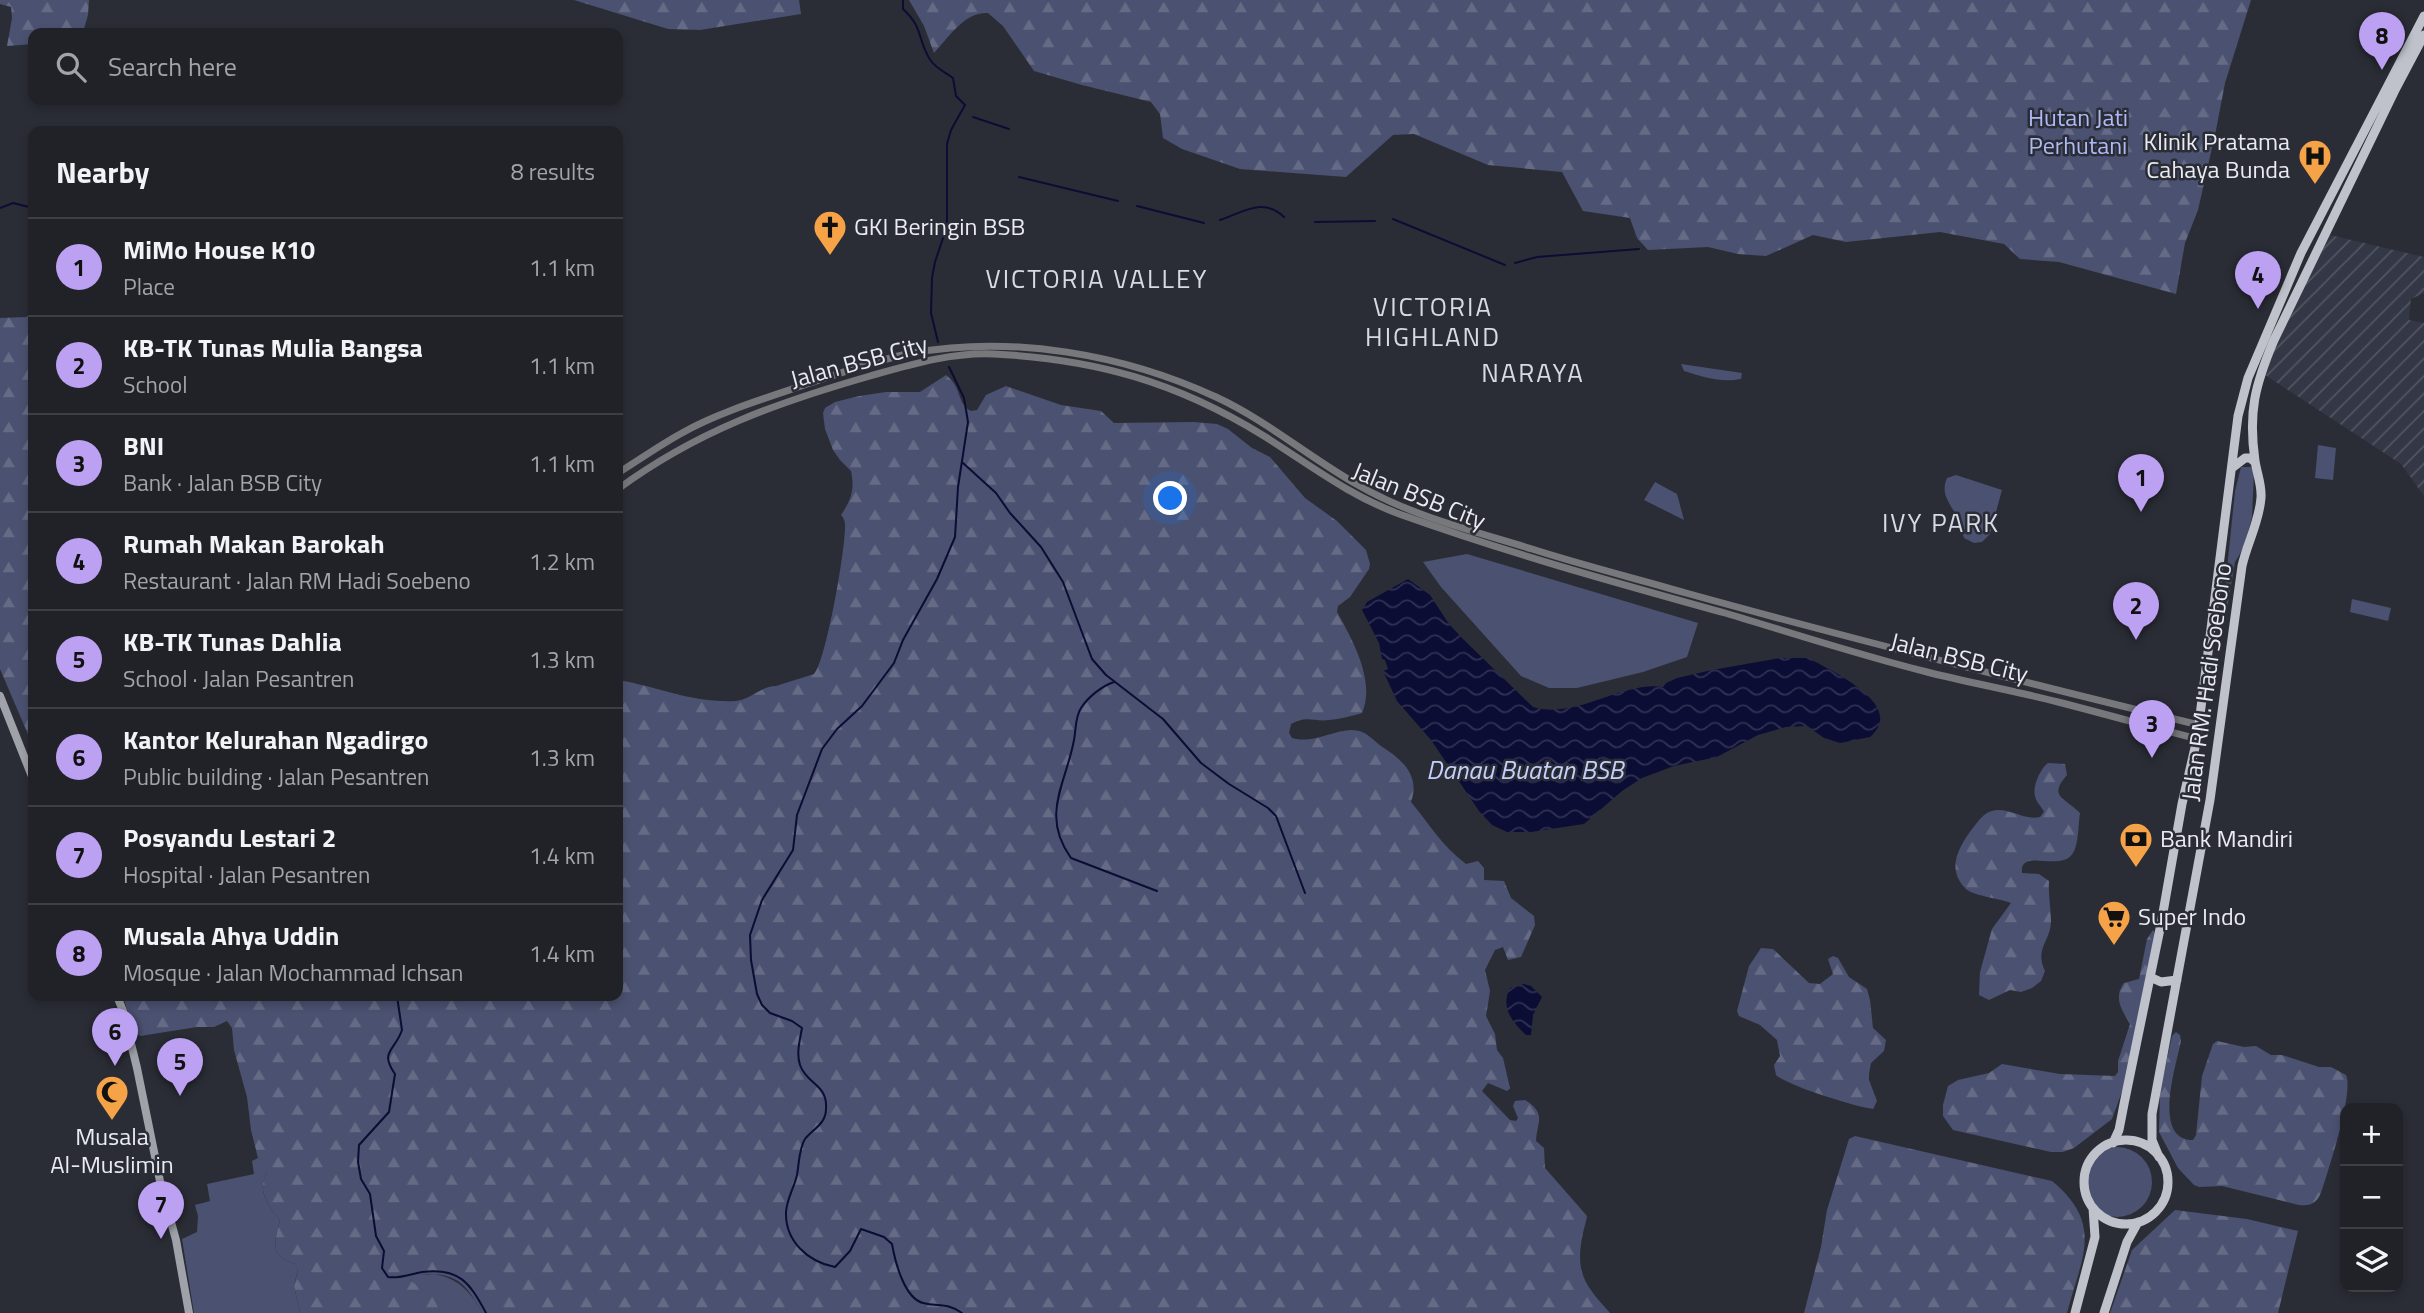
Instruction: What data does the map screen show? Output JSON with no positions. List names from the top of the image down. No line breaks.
{"streets":{"main road":["Jalan RM. Hadi Soebono"],"street":["Jalan BSB City"]},"crossings":[["Jalan BSB City","Jalan RM. Hadi Soebono"]],"districts":["VICTORIA VALLEY","VICTORIA HIGHLAND","NARAYA","IVY PARK"],"water":["Danau Buatan BSB"],"parks":["Hutan Jati Perhutani"],"places":{"hospital":["Klinik Pratama Cahaya Bunda"],"church":["GKI Beringin BSB"],"bank":["Bank Mandiri"],"supermarket":["Super Indo"],"mosque":["Musala Al-Muslimin"]},"page":{"pins":["8","4","1","2","3","6","5","7"],"search":"Search here","heading":["Nearby","8 results"],"list":[{"mark":"1","name":"MiMo House K10","note":"Place","value":"1.1 km"},{"mark":"2","name":"KB-TK Tunas Mulia Bangsa","note":"School","value":"1.1 km"},{"mark":"3","name":"BNI","note":"Bank · Jalan BSB City","value":"1.1 km"},{"mark":"4","name":"Rumah Makan Barokah","note":"Restaurant · Jalan RM Hadi Soebeno","value":"1.2 km"},{"mark":"5","name":"KB-TK Tunas Dahlia","note":"School · Jalan Pesantren","value":"1.3 km"},{"mark":"6","name":"Kantor Kelurahan Ngadirgo","note":"Public building · Jalan Pesantren","value":"1.3 km"},{"mark":"7","name":"Posyandu Lestari 2","note":"Hospital · Jalan Pesantren","value":"1.4 km"},{"mark":"8","name":"Musala Ahya Uddin","note":"Mosque · Jalan Mochammad Ichsan","value":"1.4 km"}],"map_buttons":["+","−"]}}
